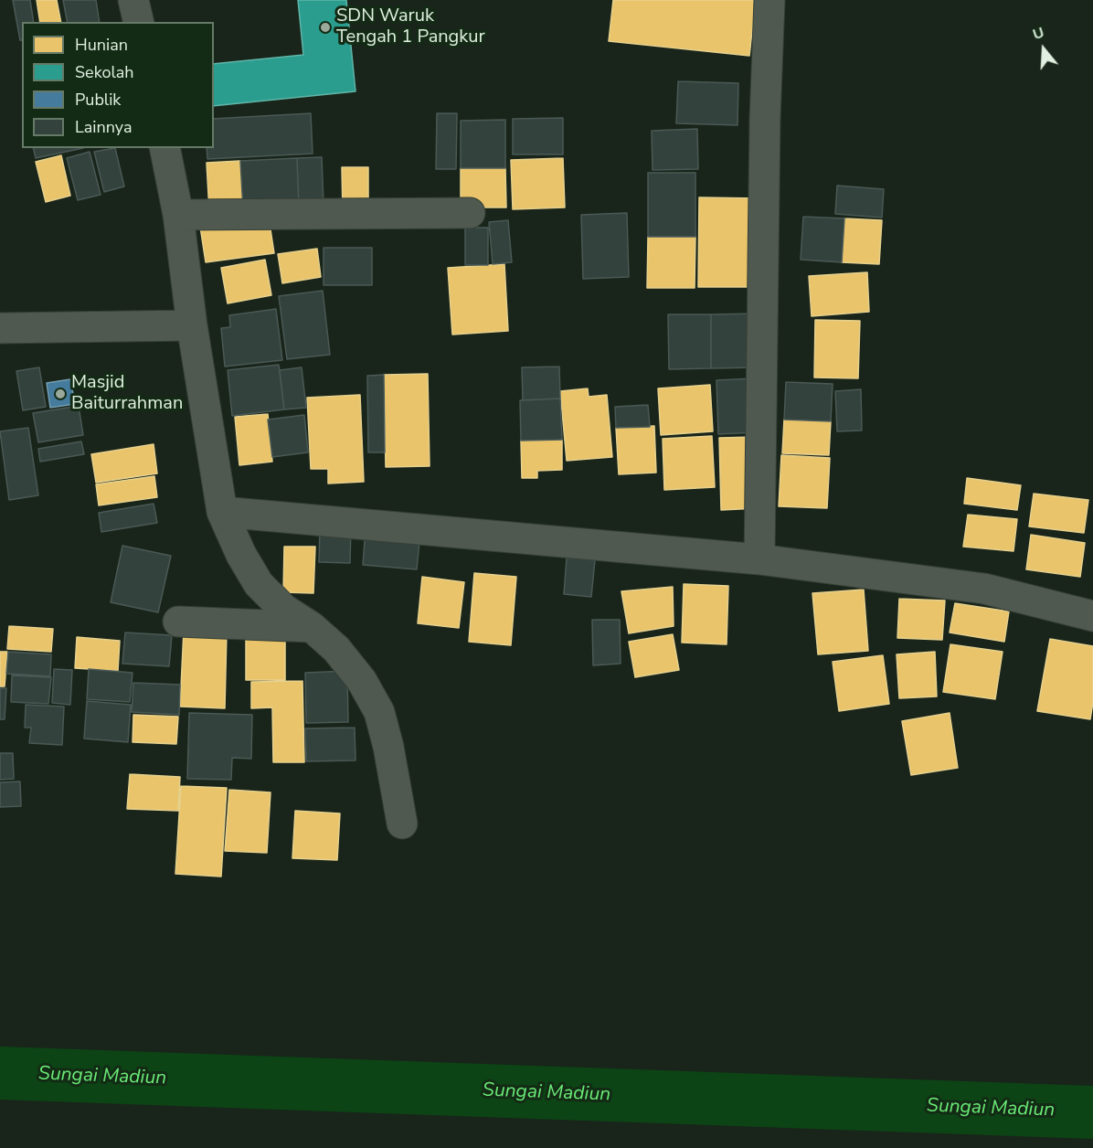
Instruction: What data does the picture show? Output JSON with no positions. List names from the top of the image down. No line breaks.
{"water":["Sungai Madiun"],"places":["SDN Waruk Tengah 1 Pangkur","Masjid Baiturrahman"],"legend":["Hunian","Sekolah","Publik","Lainnya"],"north":"top"}
